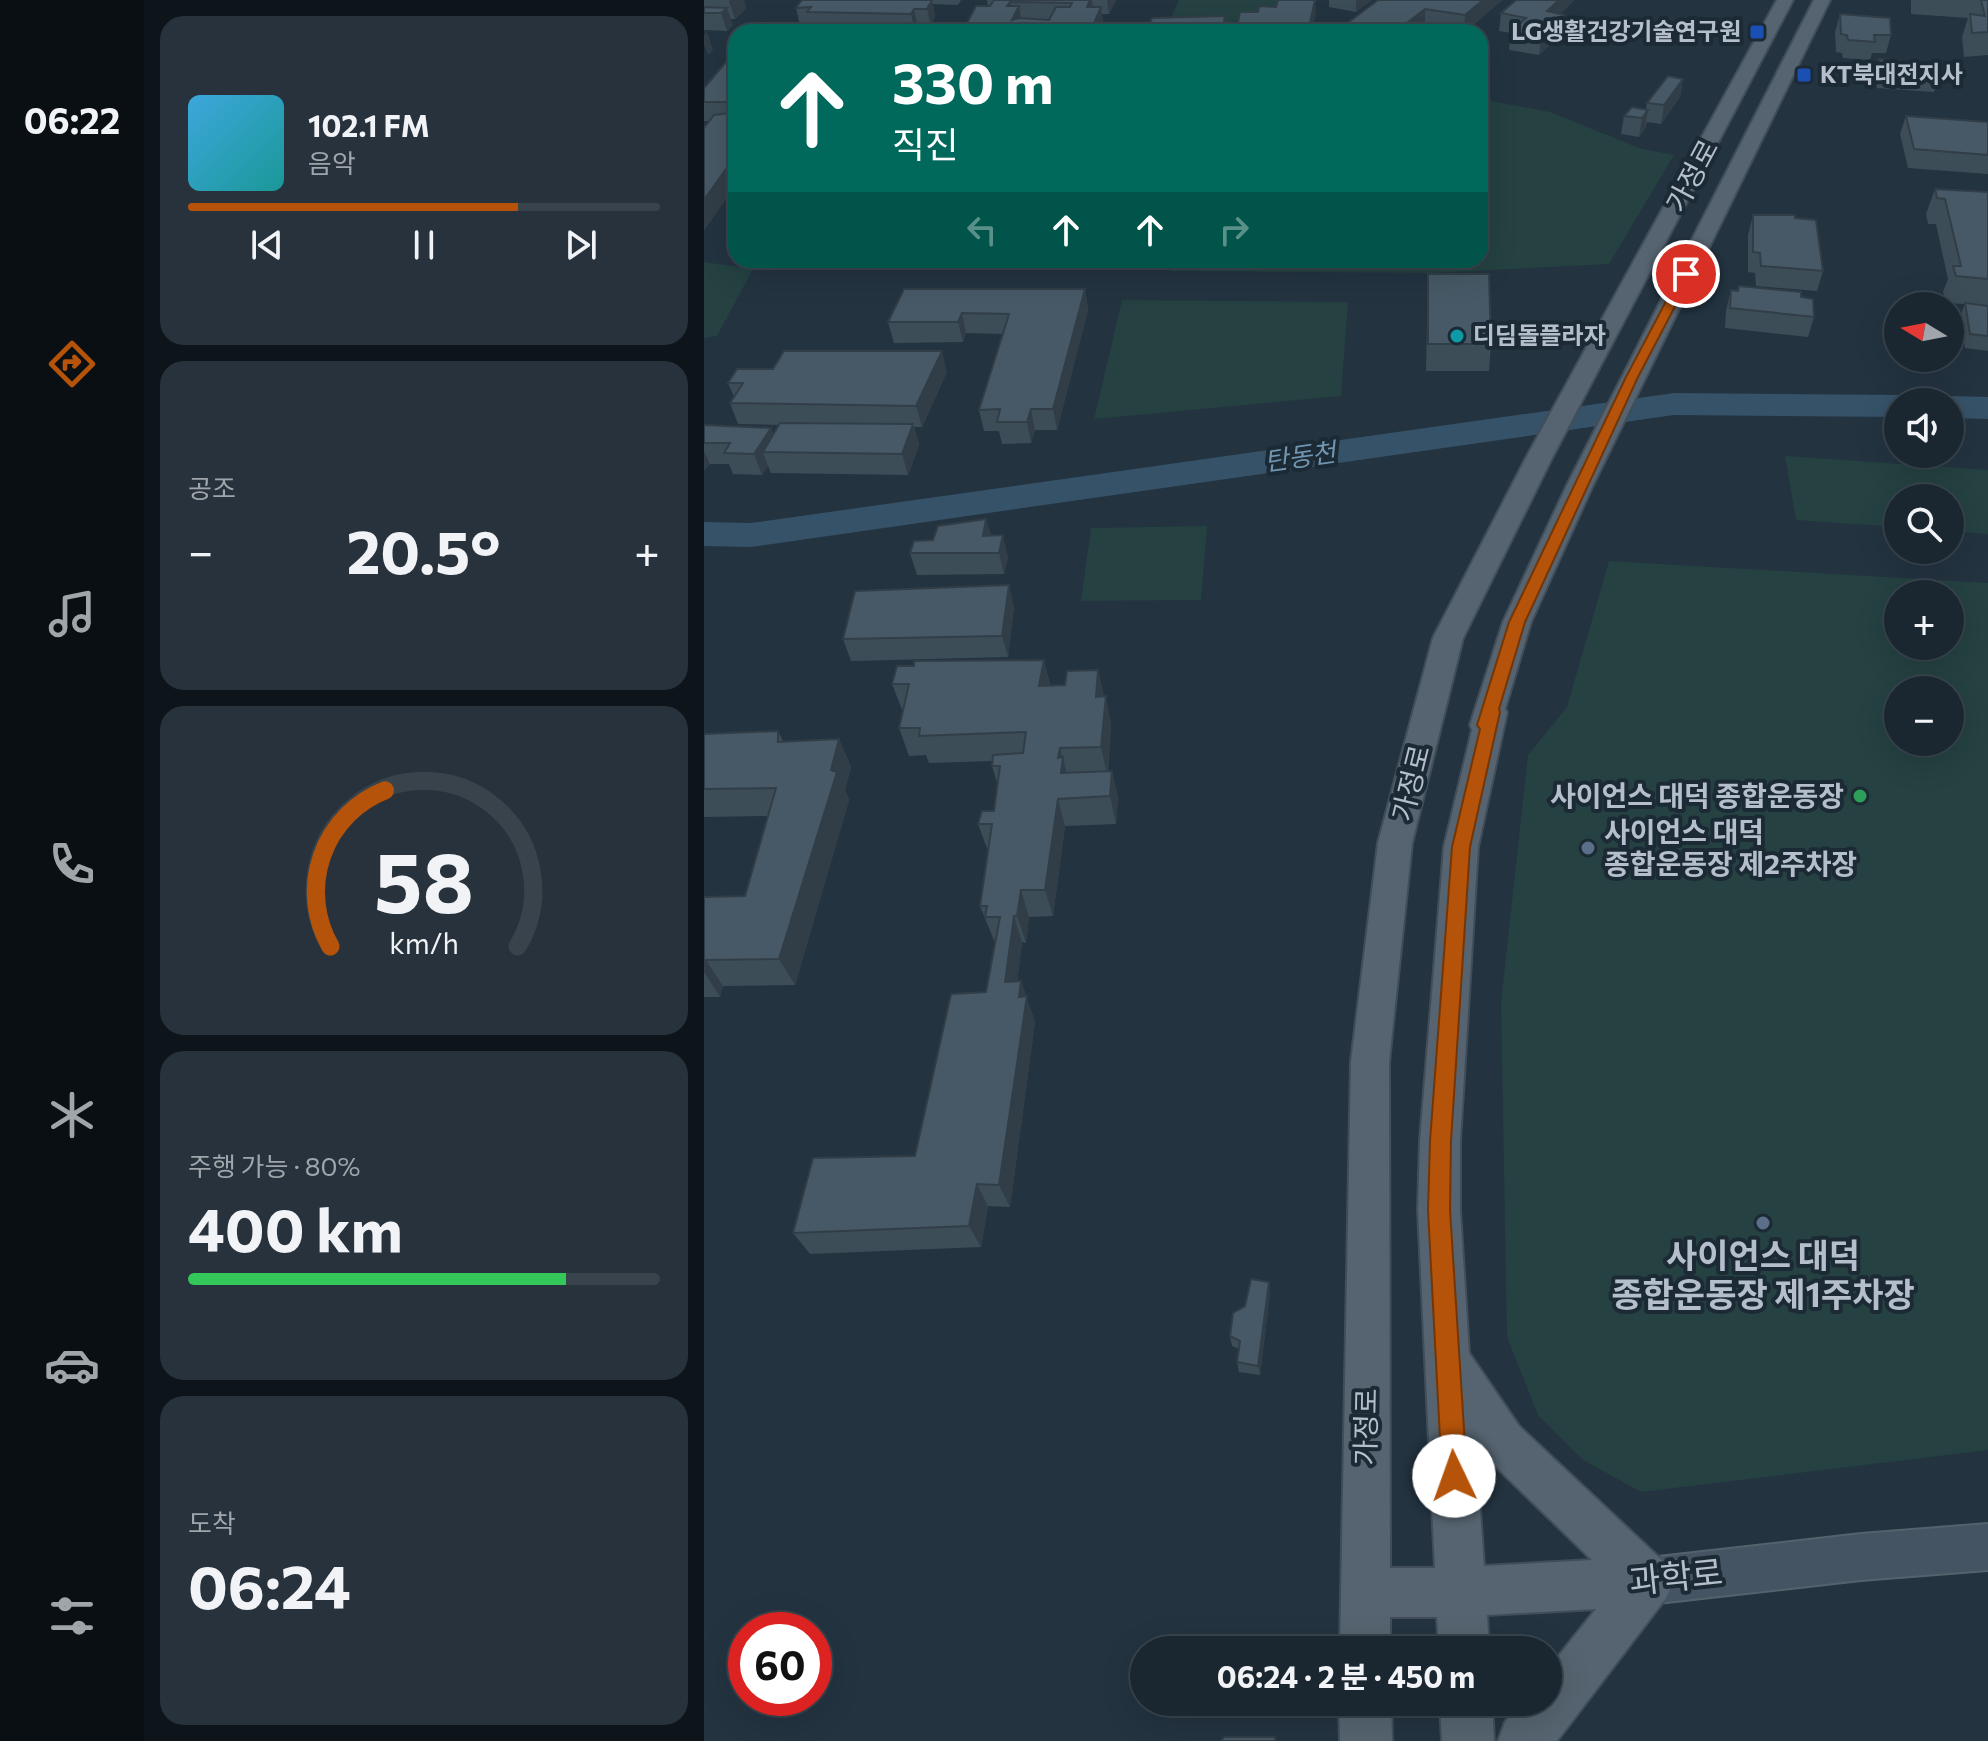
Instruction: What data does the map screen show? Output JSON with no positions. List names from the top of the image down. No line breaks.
{"streets":{"main road":["가정로","과학로"]},"crossings":[["가정로","과학로"]],"water":["탄동천"],"places":{"transit":["LG생활건강기술연구원","KT북대전지사"],"other":["디딤돌플라자","사이언스 대덕 종합운동장","사이언스 대덕 종합운동장 제2주차장","사이언스 대덕 종합운동장 제1주차장"]},"north":"left","page":{"tabs":"06:22","turn":["330 m","직진"],"song":["102.1 FM","음악"],"map_buttons":["+","−"],"tile":["공조",["주행 가능 · 80%","400 km"],["도착","06:24"]],"heat":["−","20.5°","+"],"limit":"60","trip":"06:24 · 2 분 · 450 m","gauge":["58","km/h"]}}
